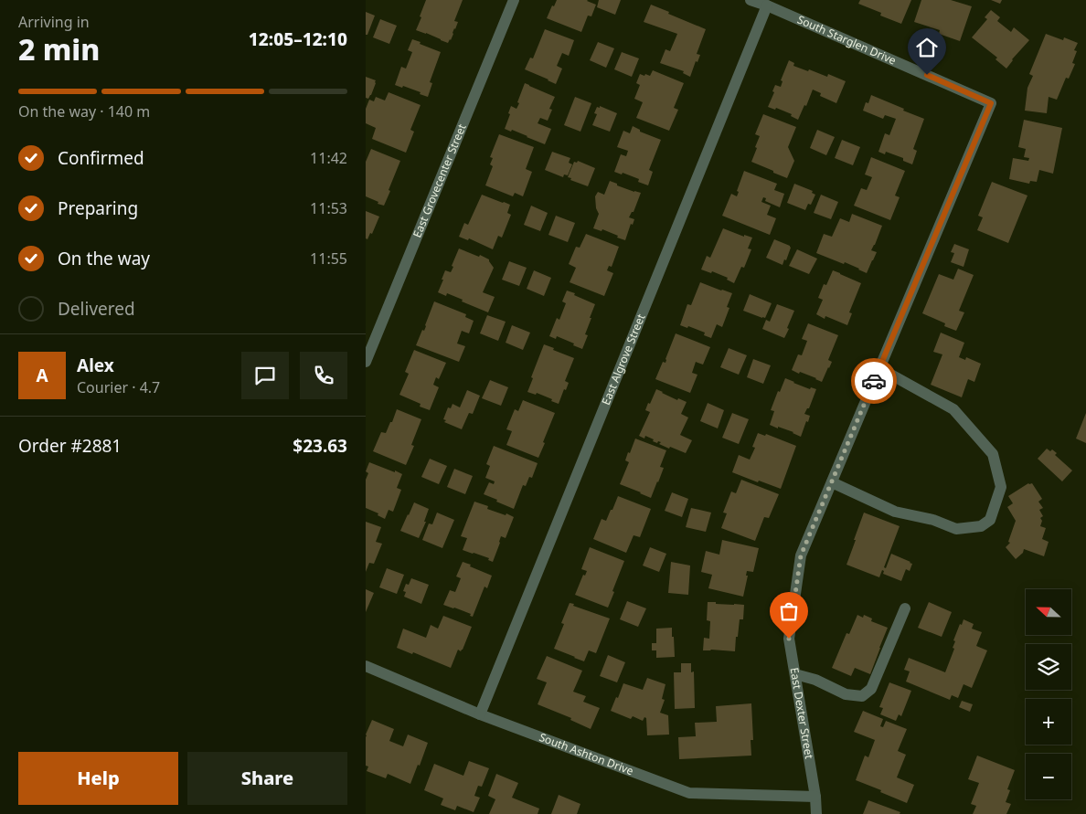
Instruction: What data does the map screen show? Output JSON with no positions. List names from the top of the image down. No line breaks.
{"streets":{"street":["South Starglen Drive","East Grovecenter Street","East Algrove Street","East Dexter Street","South Ashton Drive"]},"crossings":[["South Starglen Drive","East Algrove Street"],["South Starglen Drive","East Dexter Street"],["East Algrove Street","South Ashton Drive"],["East Dexter Street","South Ashton Drive"]],"north":"left","page":{"heading":["2 min","Arriving in","12:05–12:10"],"panel":["Alex","Courier · 4.7","Order #2881","$23.63"],"bar":"On the way · 140 m","list":[["Confirmed","11:42"],["Preparing","11:53"],["On the way","11:55"],"Delivered"],"round":"A","map_buttons":["+","−"],"buttons":["Help","Share"]}}
